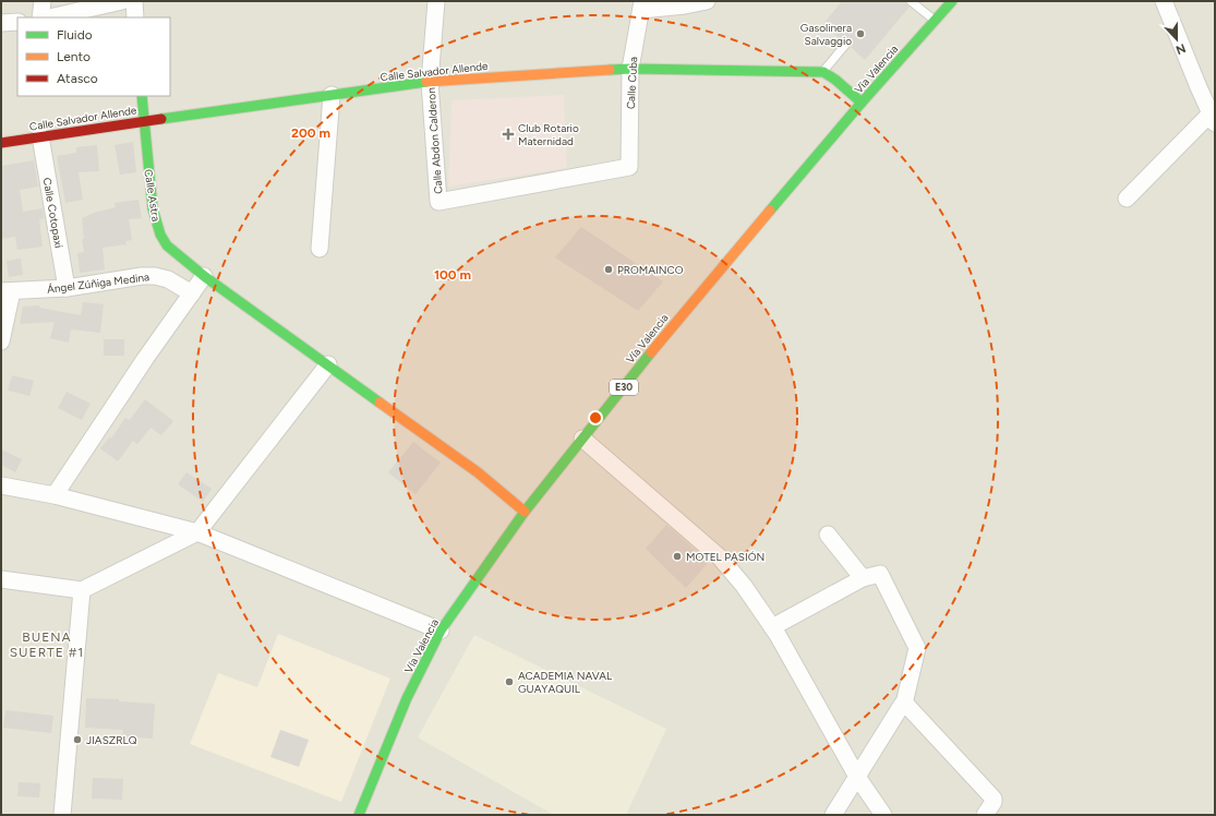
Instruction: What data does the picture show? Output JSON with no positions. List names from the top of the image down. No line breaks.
{"streets":{"main road":["Vía Valencia","Calle Salvador Allende","Calle Astra","E30"],"street":["Calle Cuba","Calle Abdon Calderon","Calle Cotopaxi","Ángel Zúñiga Medina"]},"crossings":[["Vía Valencia","Calle Astra"],["Calle Salvador Allende","Calle Cuba"],["Calle Salvador Allende","Calle Abdon Calderon"],["Calle Salvador Allende","Calle Astra"],["Calle Salvador Allende","Calle Cotopaxi"],["Calle Cuba","Calle Abdon Calderon"],["Calle Cotopaxi","Ángel Zúñiga Medina"]],"districts":["BUENA SUERTE #1"],"places":{"other":["Gasolinera Salvaggio","PROMAINCO","MOTEL PASIÓN","ACADEMIA NAVAL GUAYAQUIL","JIASZRLQ"],"health":["Club Rotario Maternidad"]},"legend":["Fluido","Lento","Atasco"],"north":"bottom","rings":["200 m","100 m"]}
